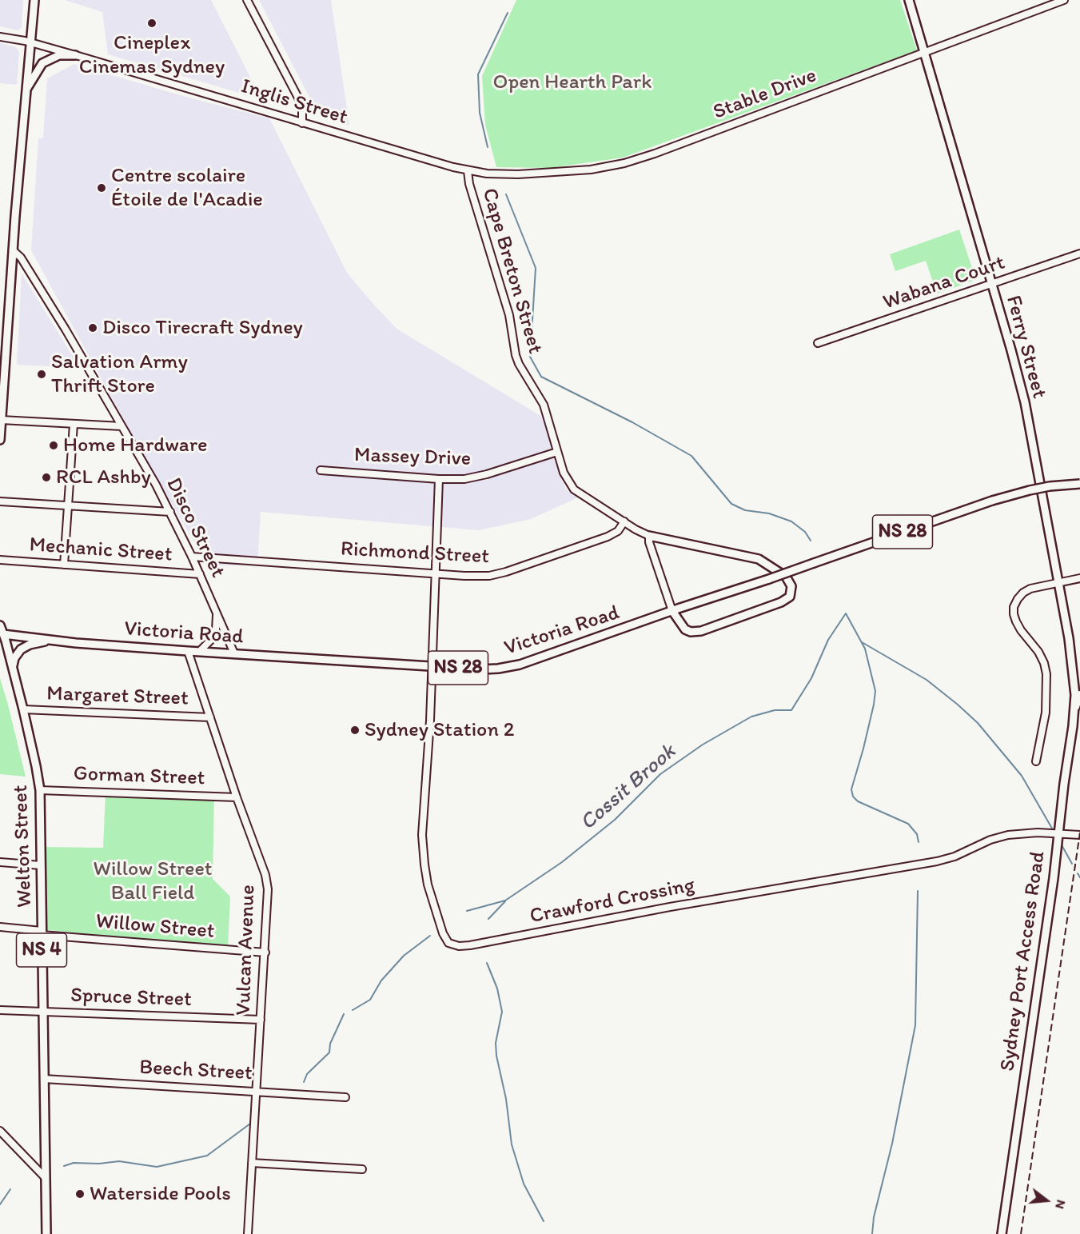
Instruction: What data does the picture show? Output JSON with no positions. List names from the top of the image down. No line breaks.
{"streets":{"main road":["Ferry Street","NS 28","Victoria Road","Welton Street","NS 4","Sydney Port Access Road"],"street":["Stable Drive","Inglis Street","Cape Breton Street","Wabana Court","Massey Drive","Disco Street","Mechanic Street","Richmond Street","Margaret Street","Gorman Street","Crawford Crossing","Willow Street","Vulcan Avenue","Spruce Street","Beech Street"]},"crossings":[["Stable Drive","Inglis Street"],["Stable Drive","Cape Breton Street"],["Stable Drive","Ferry Street"],["Inglis Street","Cape Breton Street"],["Cape Breton Street","Massey Drive"],["Cape Breton Street","Richmond Street"],["Wabana Court","Ferry Street"],["Ferry Street","Sydney Port Access Road"],["Massey Drive","Crawford Crossing"],["Disco Street","Mechanic Street"],["Disco Street","Richmond Street"],["Disco Street","Victoria Road"],["Richmond Street","Crawford Crossing"],["Victoria Road","Welton Street"],["Victoria Road","Crawford Crossing"],["Victoria Road","NS 4"],["Victoria Road","Vulcan Avenue"],["Margaret Street","Welton Street"],["Margaret Street","Vulcan Avenue"],["Gorman Street","Welton Street"],["Gorman Street","Vulcan Avenue"],["Welton Street","Willow Street"],["Welton Street","NS 4"],["Welton Street","Spruce Street"],["Welton Street","Beech Street"],["Crawford Crossing","Sydney Port Access Road"],["Willow Street","Vulcan Avenue"],["Vulcan Avenue","Spruce Street"],["Vulcan Avenue","Beech Street"]],"water":["Cossit Brook"],"parks":["Open Hearth Park","Willow Street Ball Field"],"places":["Cineplex Cinemas Sydney","Centre scolaire Étoile de l'Acadie","Disco Tirecraft Sydney","Salvation Army Thrift Store","Home Hardware","RCL Ashby","Sydney Station 2","Waterside Pools"],"north":"right"}
